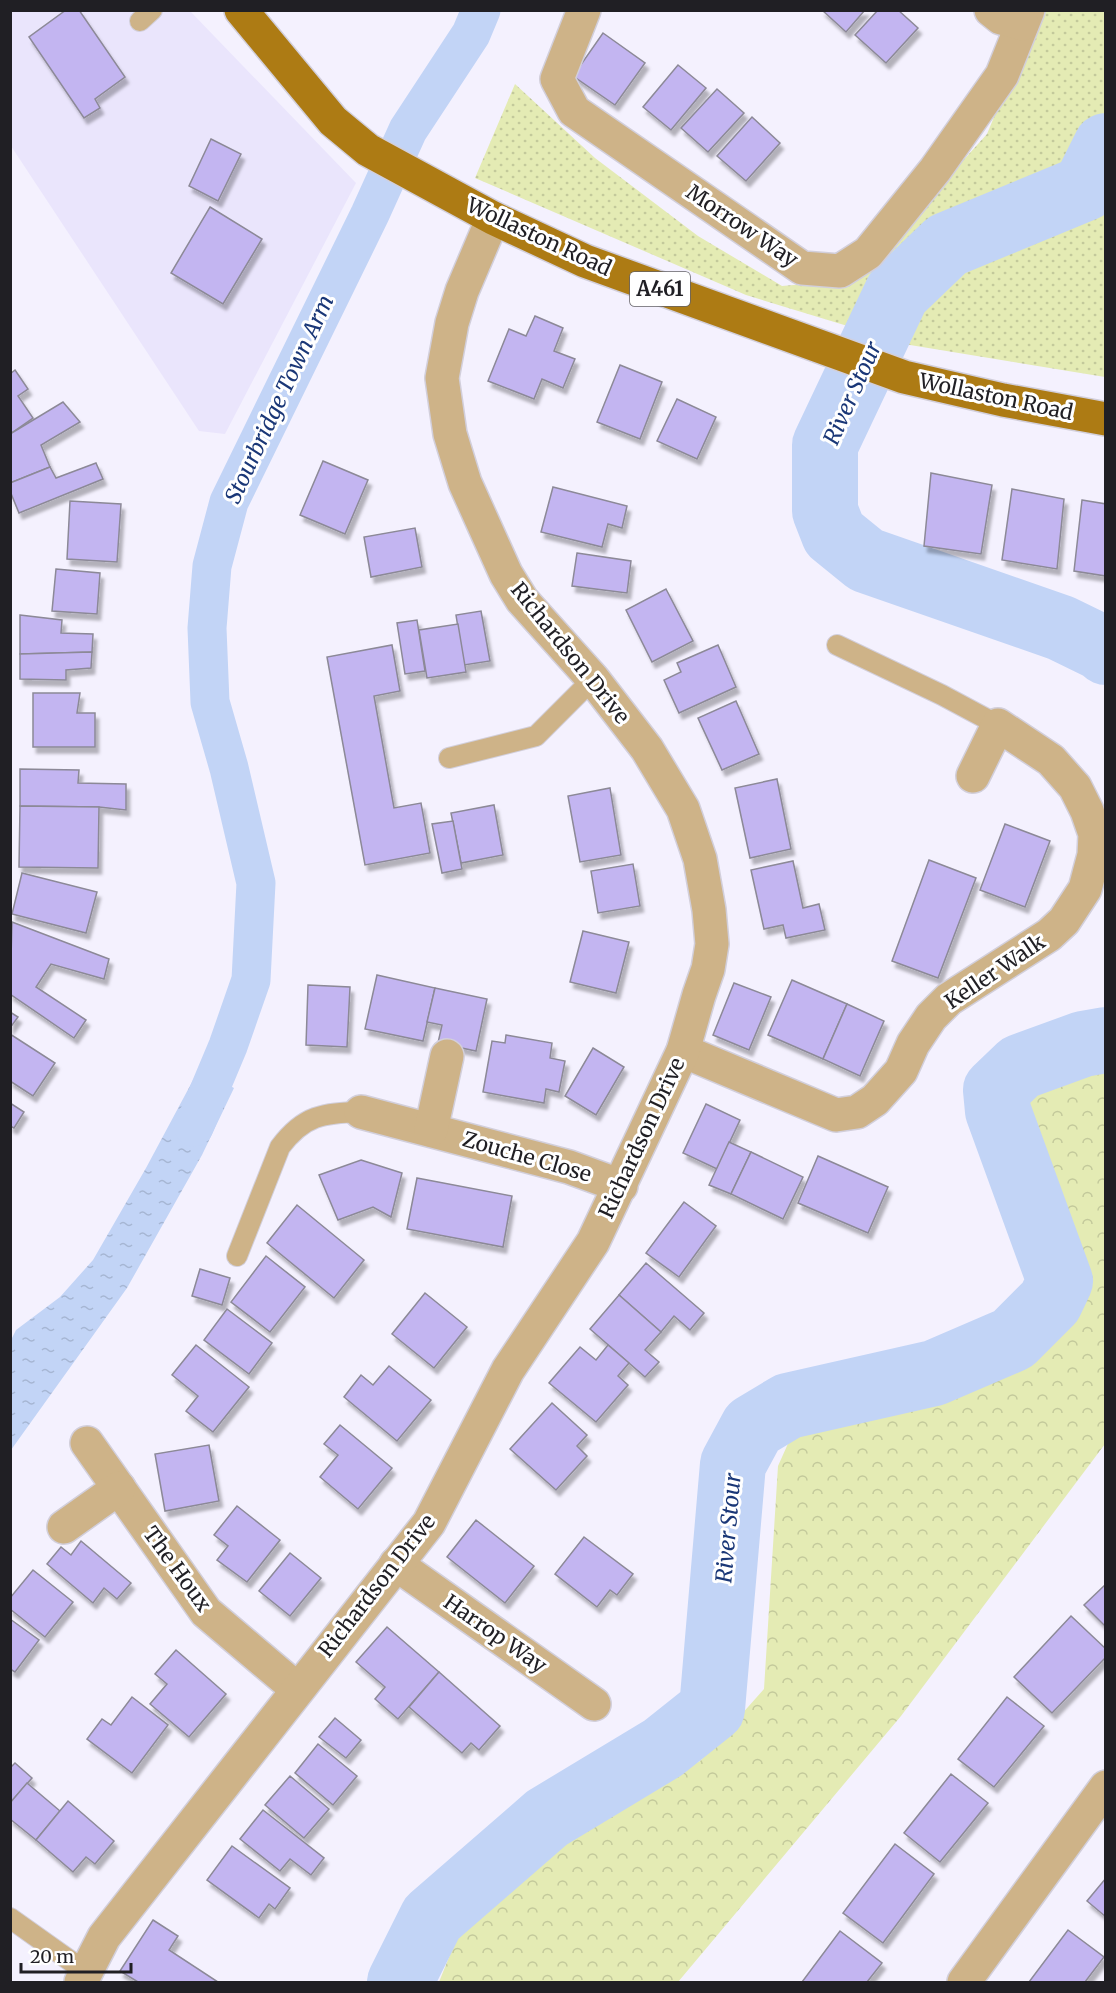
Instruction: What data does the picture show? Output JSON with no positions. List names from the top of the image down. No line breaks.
{"streets":{"main road":["Wollaston Road","A461"],"street":["Morrow Way","Richardson Drive","Keller Walk","Zouche Close","The Houx","Harrop Way"]},"crossings":[["Wollaston Road","Richardson Drive"],["Richardson Drive","Keller Walk"],["Richardson Drive","Zouche Close"],["Richardson Drive","The Houx"],["Richardson Drive","Harrop Way"]],"water":["River Stour","Stourbridge Town Arm"],"scale_bar":"20 m"}
